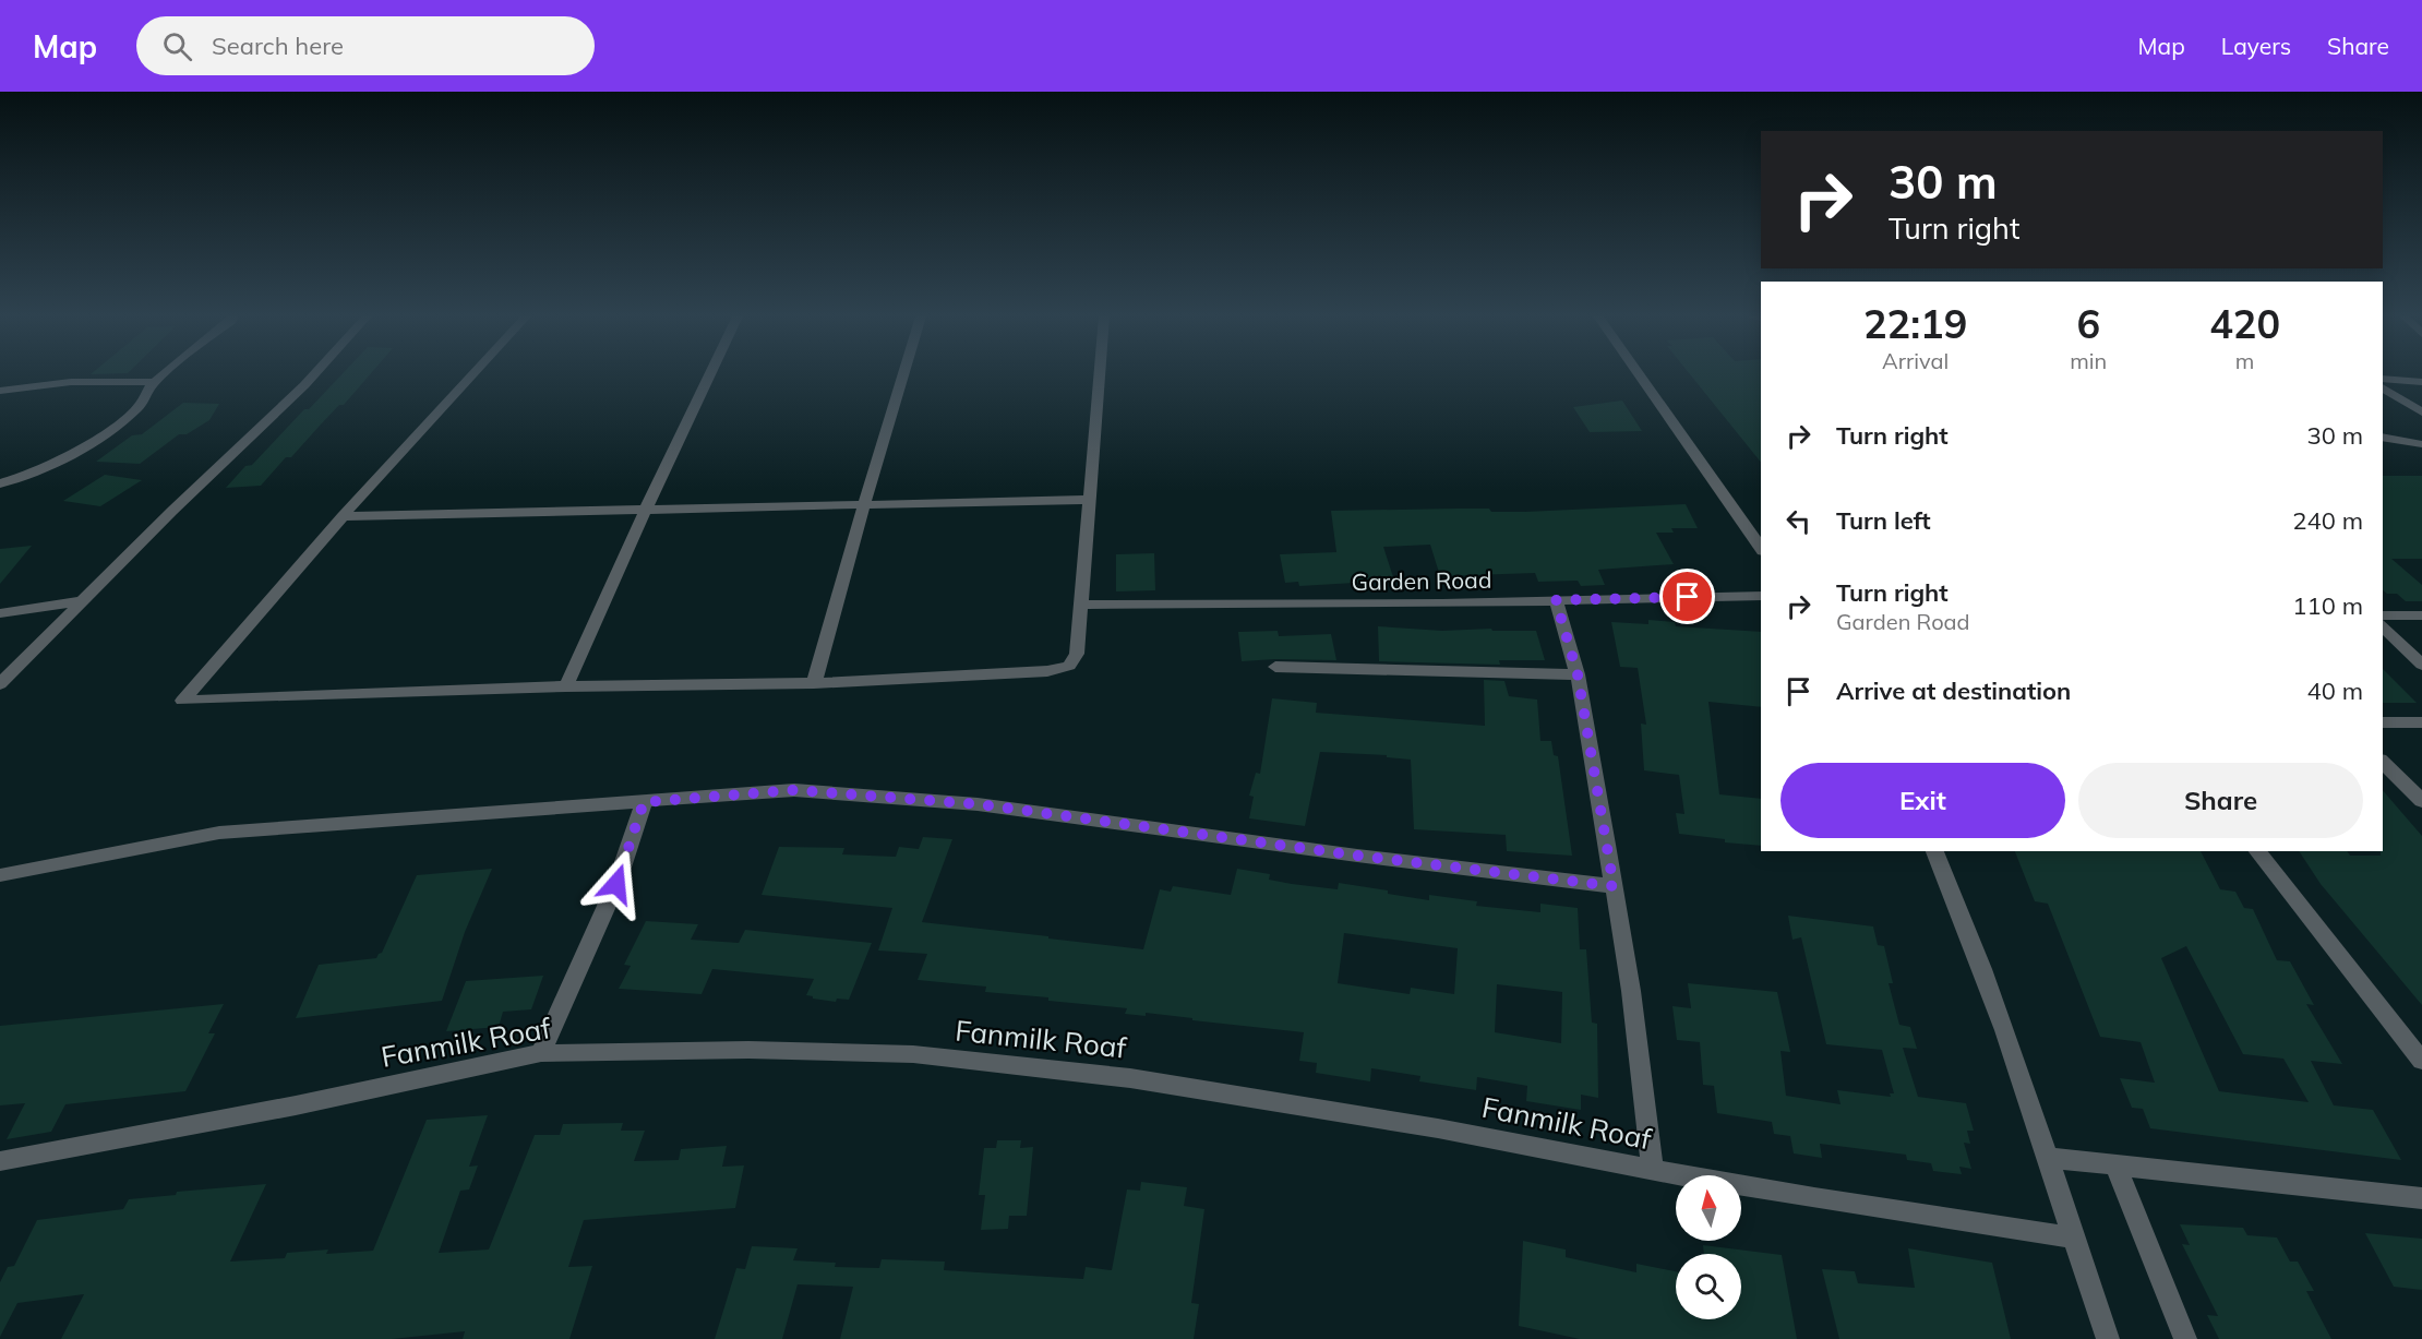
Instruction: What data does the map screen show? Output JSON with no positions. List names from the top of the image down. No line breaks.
{"streets":{"street":["Garden Road","Fanmilk Roaf"]},"north":"top","page":{"header":"Map","search":"Search here","nav":["Map","Layers","Share"],"turn":["30 m","Turn right"],"eta":["22:19","Arrival","6","min","420","m"],"list":[{"name":"Turn right","value":"30 m"},{"name":"Turn left","value":"240 m"},{"name":"Turn right","note":"Garden Road","value":"110 m"},{"name":"Arrive at destination","value":"40 m"}],"buttons":["Exit","Share"]}}
